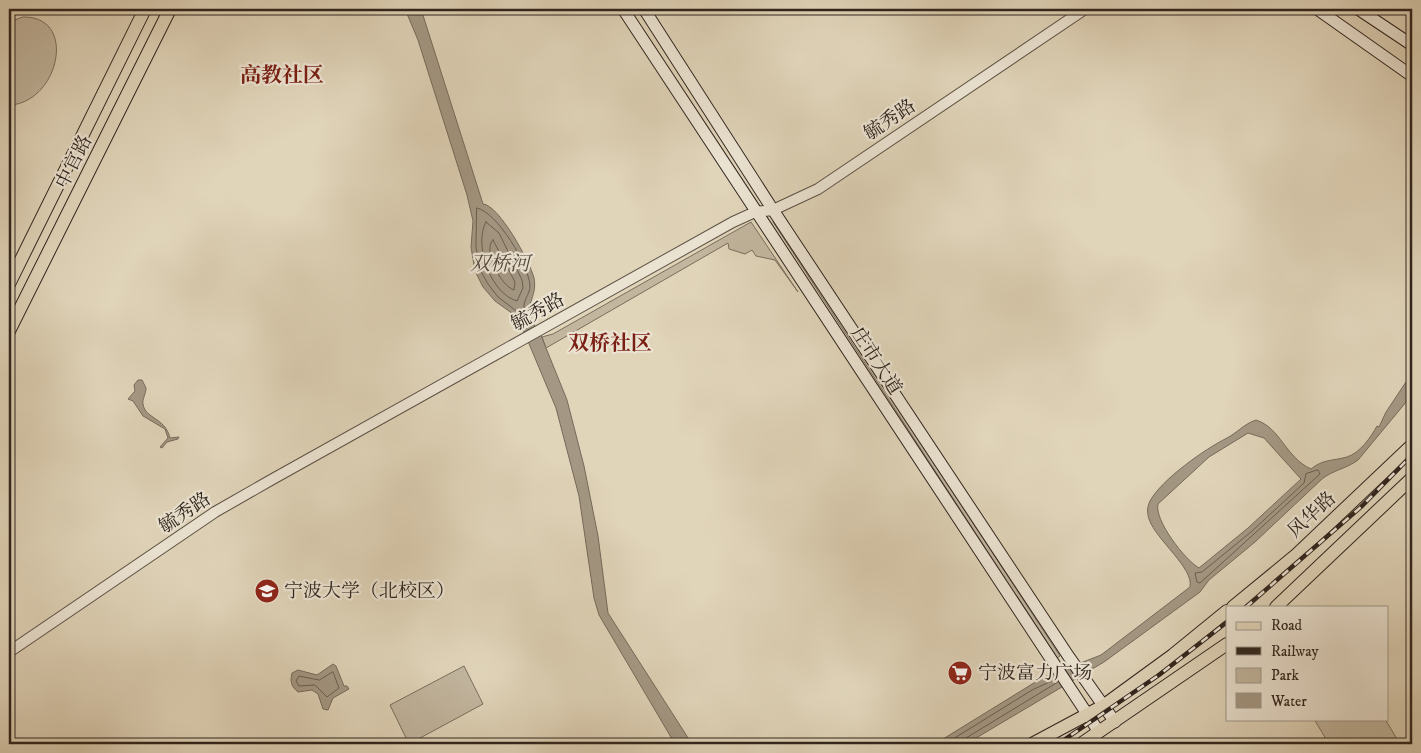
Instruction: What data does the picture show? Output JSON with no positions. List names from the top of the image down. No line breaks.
{"streets":{"main road":["中官路","庄市大道","风华路"],"street":["毓秀路"]},"crossings":[["毓秀路","庄市大道"]],"districts":["高教社区","双桥社区"],"water":["双桥河"],"places":{"school or university":["宁波大学（北校区）"],"supermarket":["宁波富力广场"]},"legend":["Road","Railway","Park","Water"]}
